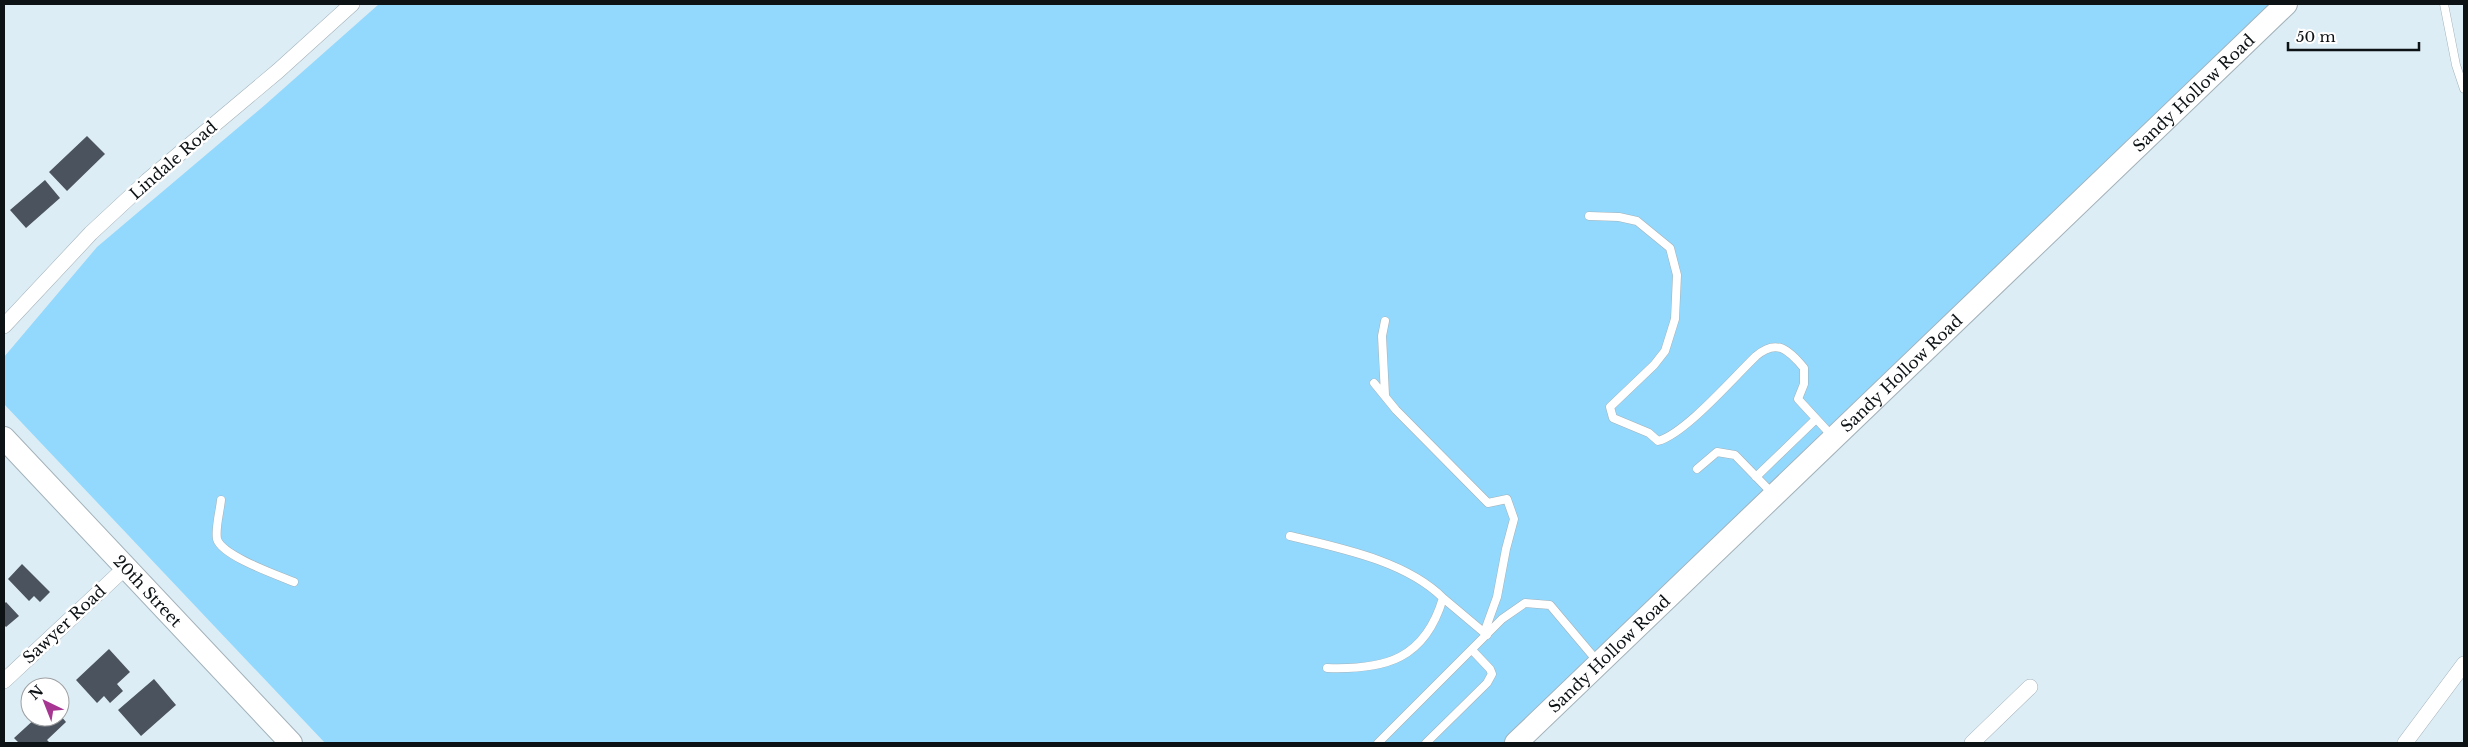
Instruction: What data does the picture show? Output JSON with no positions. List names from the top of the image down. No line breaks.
{"streets":{"street":["Sandy Hollow Road","Lindale Road","20th Street","Sawyer Road"]},"crossings":[["20th Street","Sawyer Road"]],"scale_bar":"50 m","north":"top left"}
